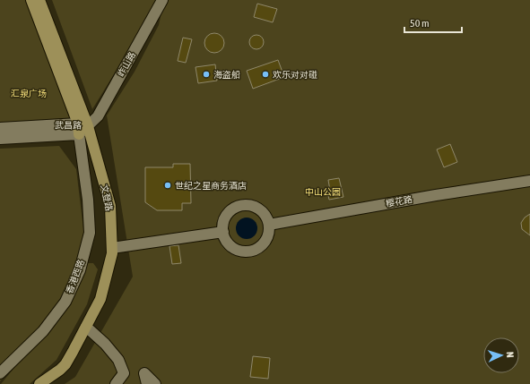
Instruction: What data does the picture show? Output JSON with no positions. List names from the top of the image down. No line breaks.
{"streets":{"main road":["文登路"],"street":["岞山路","武昌路","樱花路","香港西路"]},"crossings":[["岞山路","武昌路"],["岞山路","文登路"],["岞山路","香港西路"],["武昌路","文登路"],["武昌路","香港西路"],["文登路","香港西路"]],"parks":["汇泉广场","中山公园"],"places":["海盗船","欢乐对对碰","世纪之星商务酒店"],"scale_bar":"50 m","north":"right"}
